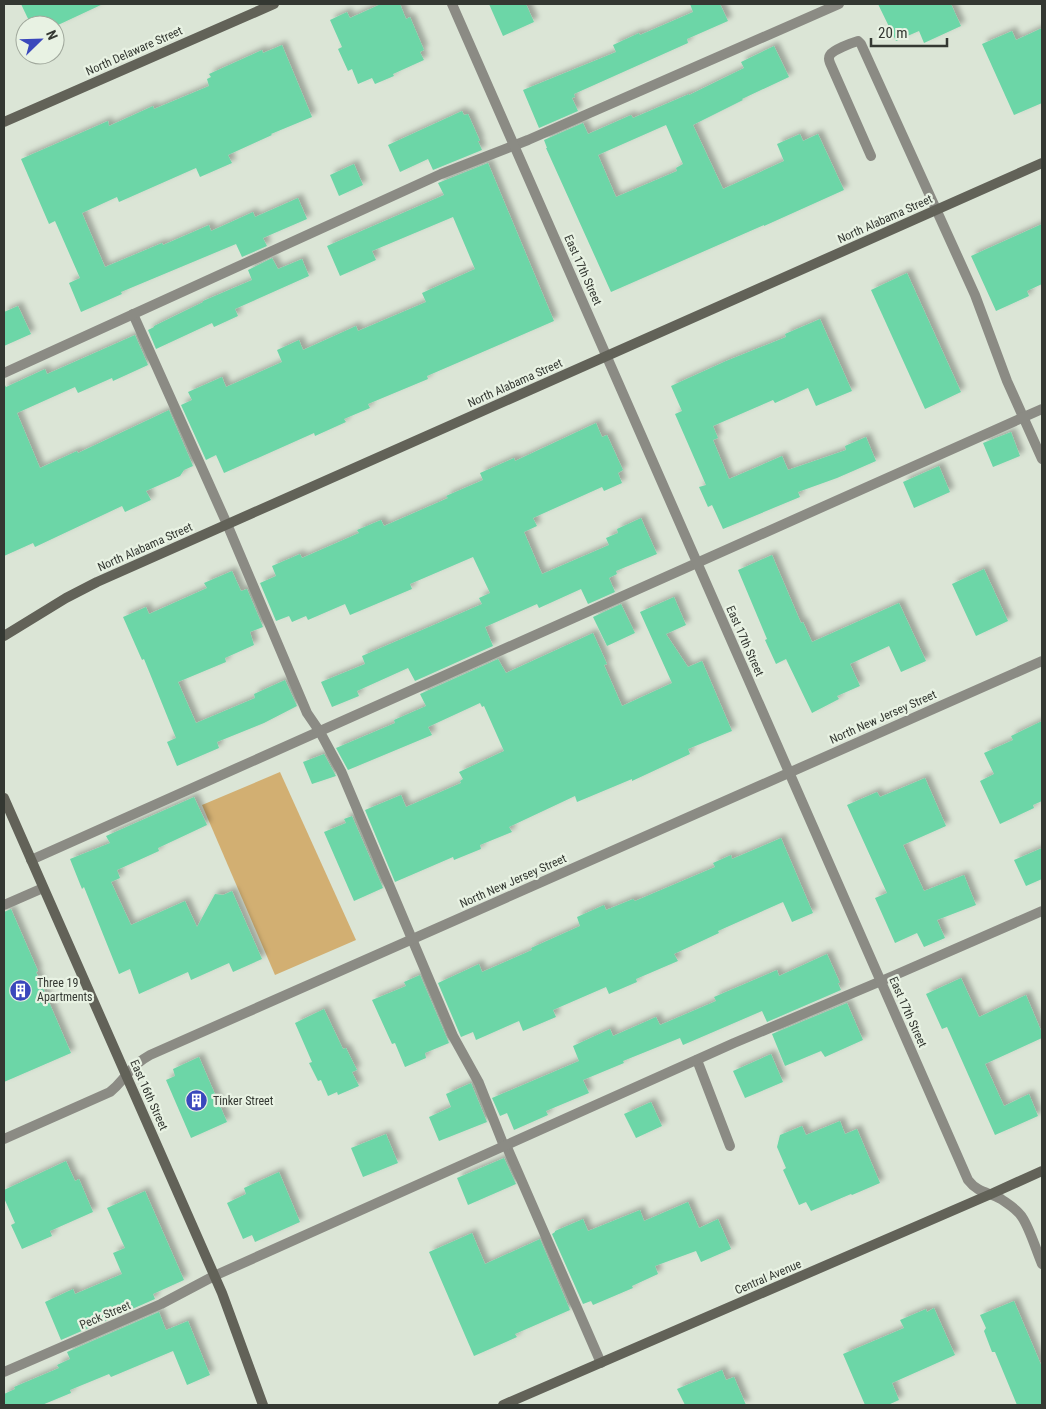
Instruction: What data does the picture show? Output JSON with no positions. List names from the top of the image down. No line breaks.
{"streets":{"main road":["North Delaware Street","North Alabama Street","East 16th Street","Central Avenue"],"street":["East 17th Street","North New Jersey Street","Peck Street"]},"crossings":[["North Alabama Street","East 17th Street"],["East 17th Street","North New Jersey Street"],["East 17th Street","Central Avenue"],["East 17th Street","Peck Street"],["North New Jersey Street","East 16th Street"],["East 16th Street","Peck Street"]],"places":{"building":["Three 19 Apartments","Tinker Street"]},"scale_bar":"20 m","north":"top right"}
